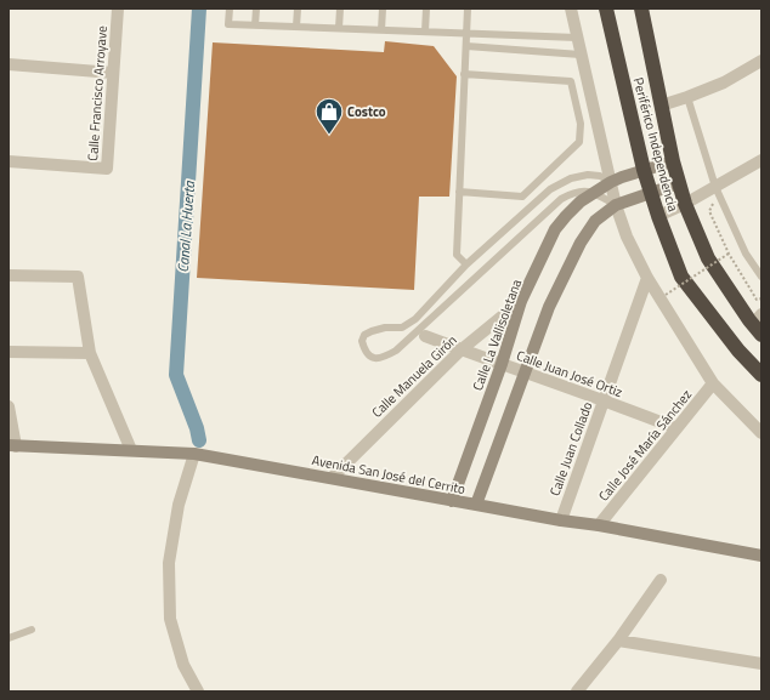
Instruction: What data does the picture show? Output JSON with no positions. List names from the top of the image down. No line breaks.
{"streets":{"highway":["Periférico Independencia"],"street":["Calle Francisco Arroyave","Calle La Vallisoletana","Calle Juan José Ortiz","Calle Manuela Girón","Calle José María Sánchez","Calle Juan Collado","Avenida San José del Cerrito"]},"crossings":[["Periférico Independencia","Calle La Vallisoletana"],["Calle La Vallisoletana","Calle Juan José Ortiz"],["Calle La Vallisoletana","Calle Manuela Girón"],["Calle La Vallisoletana","Avenida San José del Cerrito"],["Calle Juan José Ortiz","Calle Manuela Girón"],["Calle Juan José Ortiz","Calle José María Sánchez"],["Calle Juan José Ortiz","Calle Juan Collado"],["Calle Manuela Girón","Avenida San José del Cerrito"],["Calle José María Sánchez","Avenida San José del Cerrito"],["Calle Juan Collado","Avenida San José del Cerrito"]],"water":["Canal La Huerta"],"places":{"shop":["Costco"]}}
